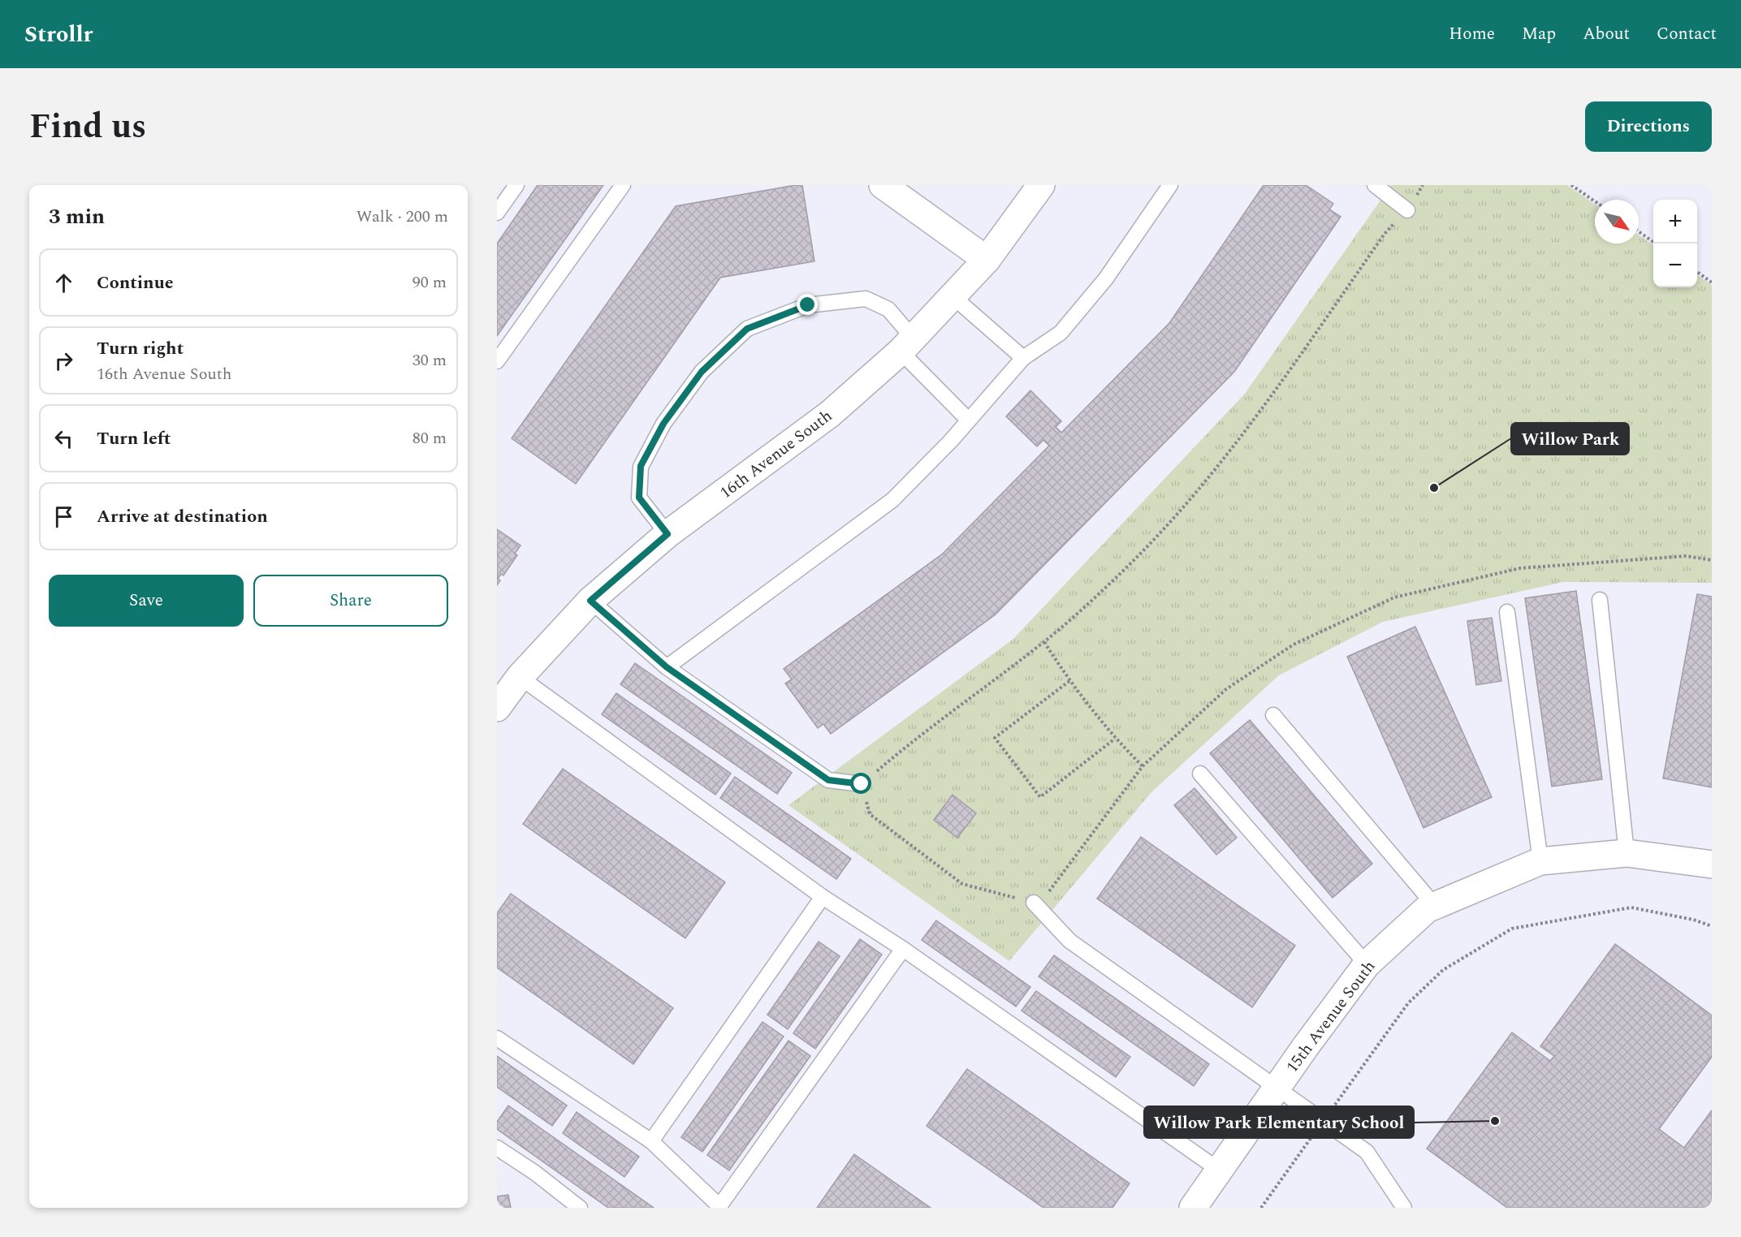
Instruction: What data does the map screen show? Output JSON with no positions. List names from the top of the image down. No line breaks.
{"streets":{"street":["16th Avenue South","15th Avenue South"]},"places":["Willow Park","Willow Park Elementary School"],"north":"bottom right","page":{"header":"Strollr","nav":["Home","Map","About","Contact"],"title":"Find us","buttons":["Directions",["Save","Share"]],"heading":["3 min","Walk · 200 m"],"map_buttons":["+","−"],"list":[["Continue","90 m"],["Turn right","16th Avenue South","30 m"],["Turn left","80 m"],"Arrive at destination"]}}
